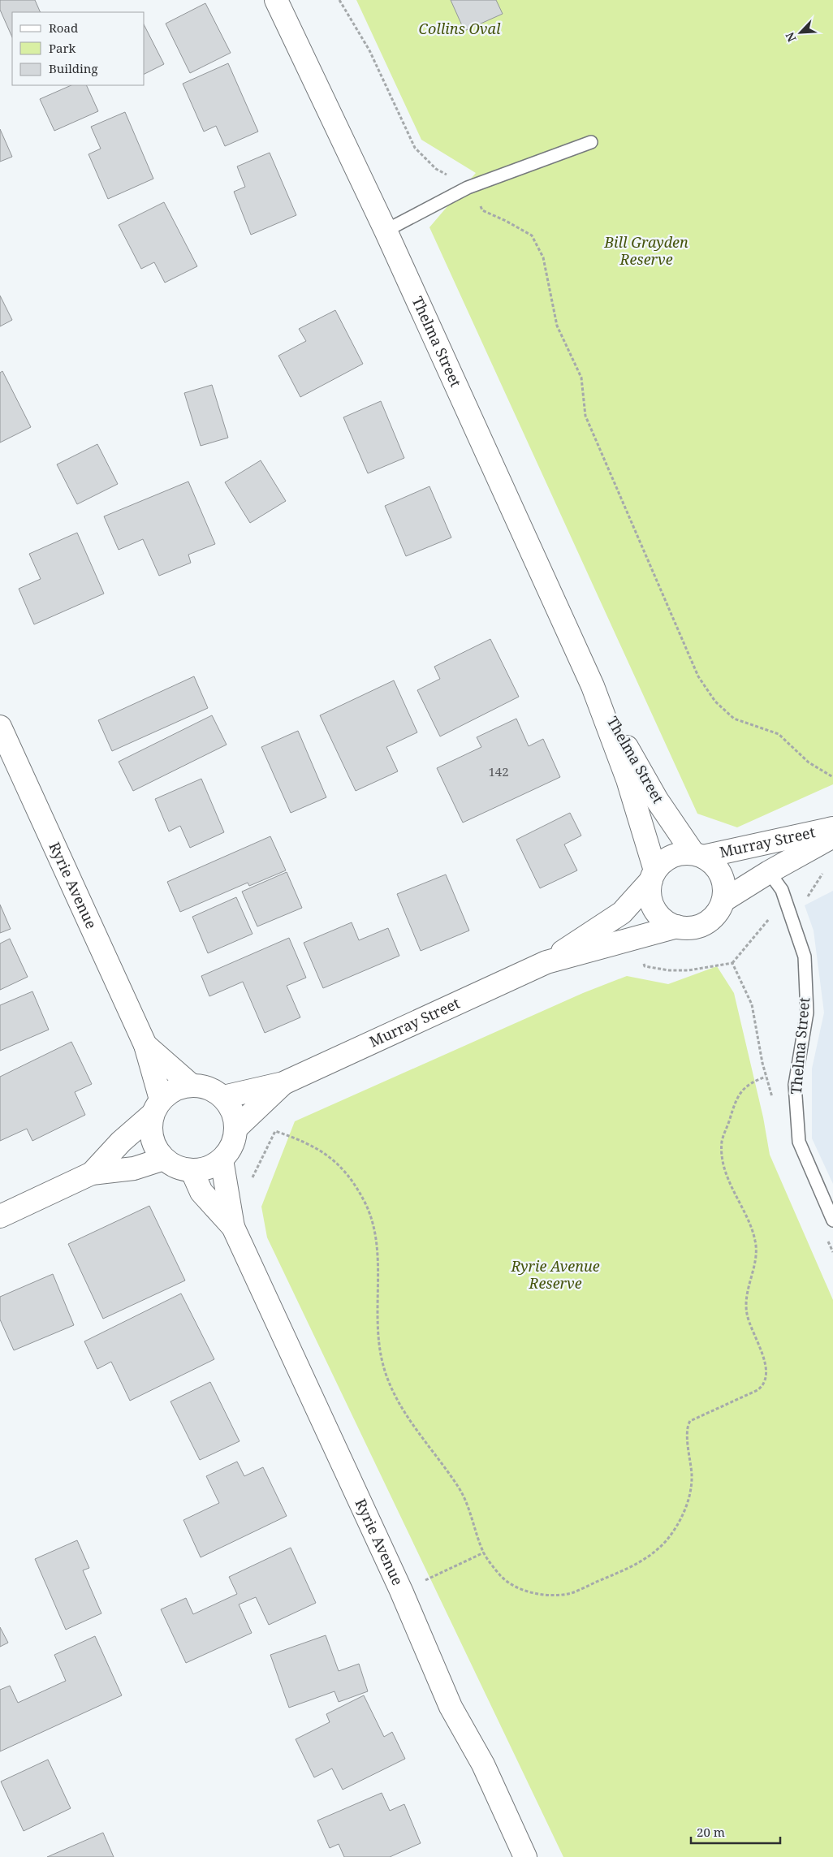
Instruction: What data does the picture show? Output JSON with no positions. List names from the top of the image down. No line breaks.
{"streets":{"main road":["Thelma Street","Murray Street","Ryrie Avenue"]},"crossings":[["Thelma Street","Murray Street"],["Murray Street","Ryrie Avenue"]],"parks":["Collins Oval","Bill Grayden Reserve","Ryrie Avenue Reserve"],"house_numbers":["142"],"legend":["Road","Park","Building"],"scale_bar":"20 m","north":"bottom left"}
